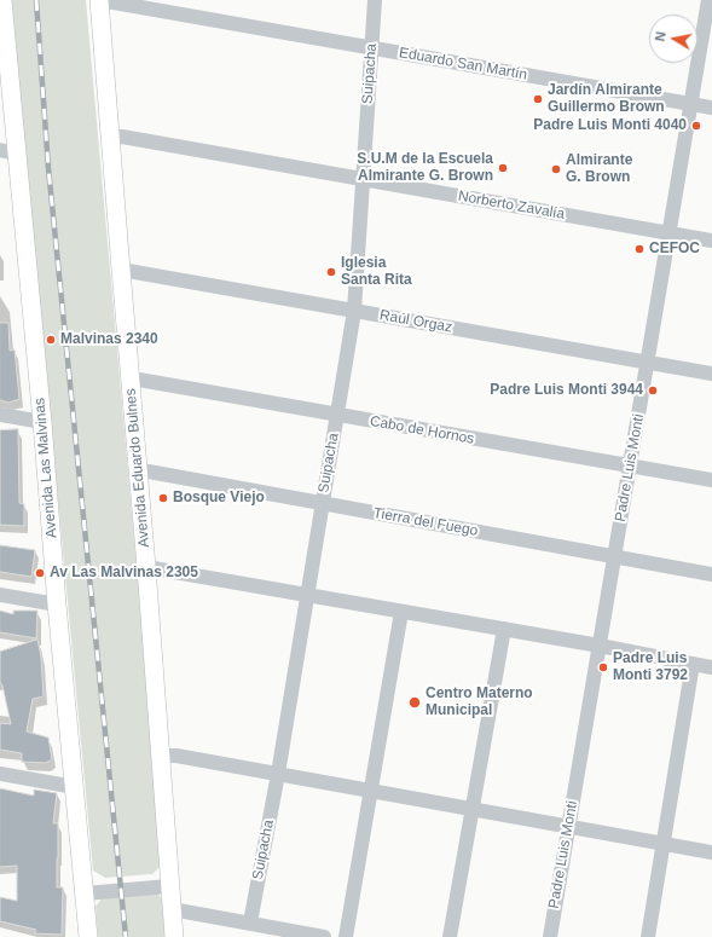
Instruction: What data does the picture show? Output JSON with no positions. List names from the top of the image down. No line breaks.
{"streets":{"main road":["Avenida Las Malvinas","Avenida Eduardo Bulnes"],"street":["Eduardo San Martín","Suipacha","Norberto Zavalía","Raúl Orgaz","Cabo de Hornos","Padre Luis Monti","Tierra del Fuego"]},"crossings":[["Eduardo San Martín","Suipacha"],["Eduardo San Martín","Avenida Eduardo Bulnes"],["Eduardo San Martín","Padre Luis Monti"],["Suipacha","Norberto Zavalía"],["Suipacha","Raúl Orgaz"],["Suipacha","Cabo de Hornos"],["Suipacha","Tierra del Fuego"],["Norberto Zavalía","Avenida Eduardo Bulnes"],["Norberto Zavalía","Padre Luis Monti"],["Raúl Orgaz","Avenida Eduardo Bulnes"],["Raúl Orgaz","Padre Luis Monti"],["Cabo de Hornos","Avenida Eduardo Bulnes"],["Cabo de Hornos","Padre Luis Monti"],["Avenida Eduardo Bulnes","Tierra del Fuego"],["Padre Luis Monti","Tierra del Fuego"]],"places":["Jardín Almirante Guillermo Brown","Padre Luis Monti 4040","S.U.M de la Escuela Almirante G. Brown","Almirante G. Brown","CEFOC","Iglesia Santa Rita","Malvinas 2340","Padre Luis Monti 3944","Bosque Viejo","Av Las Malvinas 2305","Padre Luis Monti 3792","Centro Materno Municipal"],"north":"left"}
